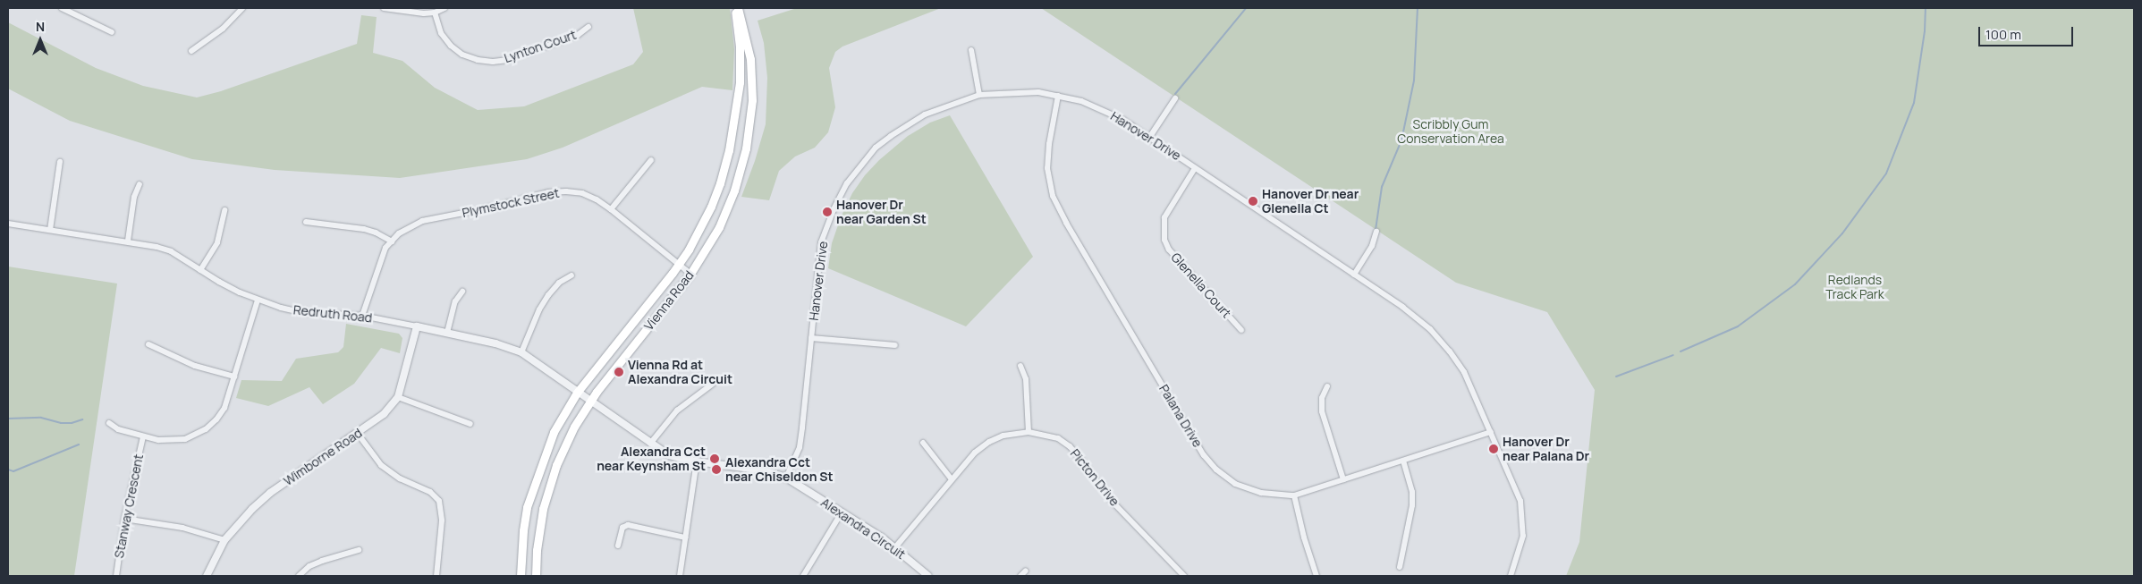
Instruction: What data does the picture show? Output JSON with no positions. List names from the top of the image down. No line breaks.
{"streets":{"main road":["Vienna Road"],"street":["Lynton Court","Hanover Drive","Plymstock Street","Glenella Court","Redruth Road","Palana Drive","Wimborne Road","Picton Drive","Stanway Crescent","Alexandra Circuit"]},"crossings":[["Hanover Drive","Glenella Court"],["Hanover Drive","Palana Drive"],["Hanover Drive","Alexandra Circuit"],["Plymstock Street","Vienna Road"],["Plymstock Street","Redruth Road"],["Vienna Road","Redruth Road"],["Vienna Road","Alexandra Circuit"],["Redruth Road","Wimborne Road"],["Redruth Road","Alexandra Circuit"],["Picton Drive","Alexandra Circuit"]],"parks":["Scribbly Gum Conservation Area","Redlands Track Park"],"places":["Hanover Dr near Glenella Ct","Hanover Dr near Garden St","Vienna Rd at Alexandra Circuit","Hanover Dr near Palana Dr","Alexandra Cct near Keynsham St","Alexandra Cct near Chiseldon St"],"scale_bar":"100 m","north":"top"}
